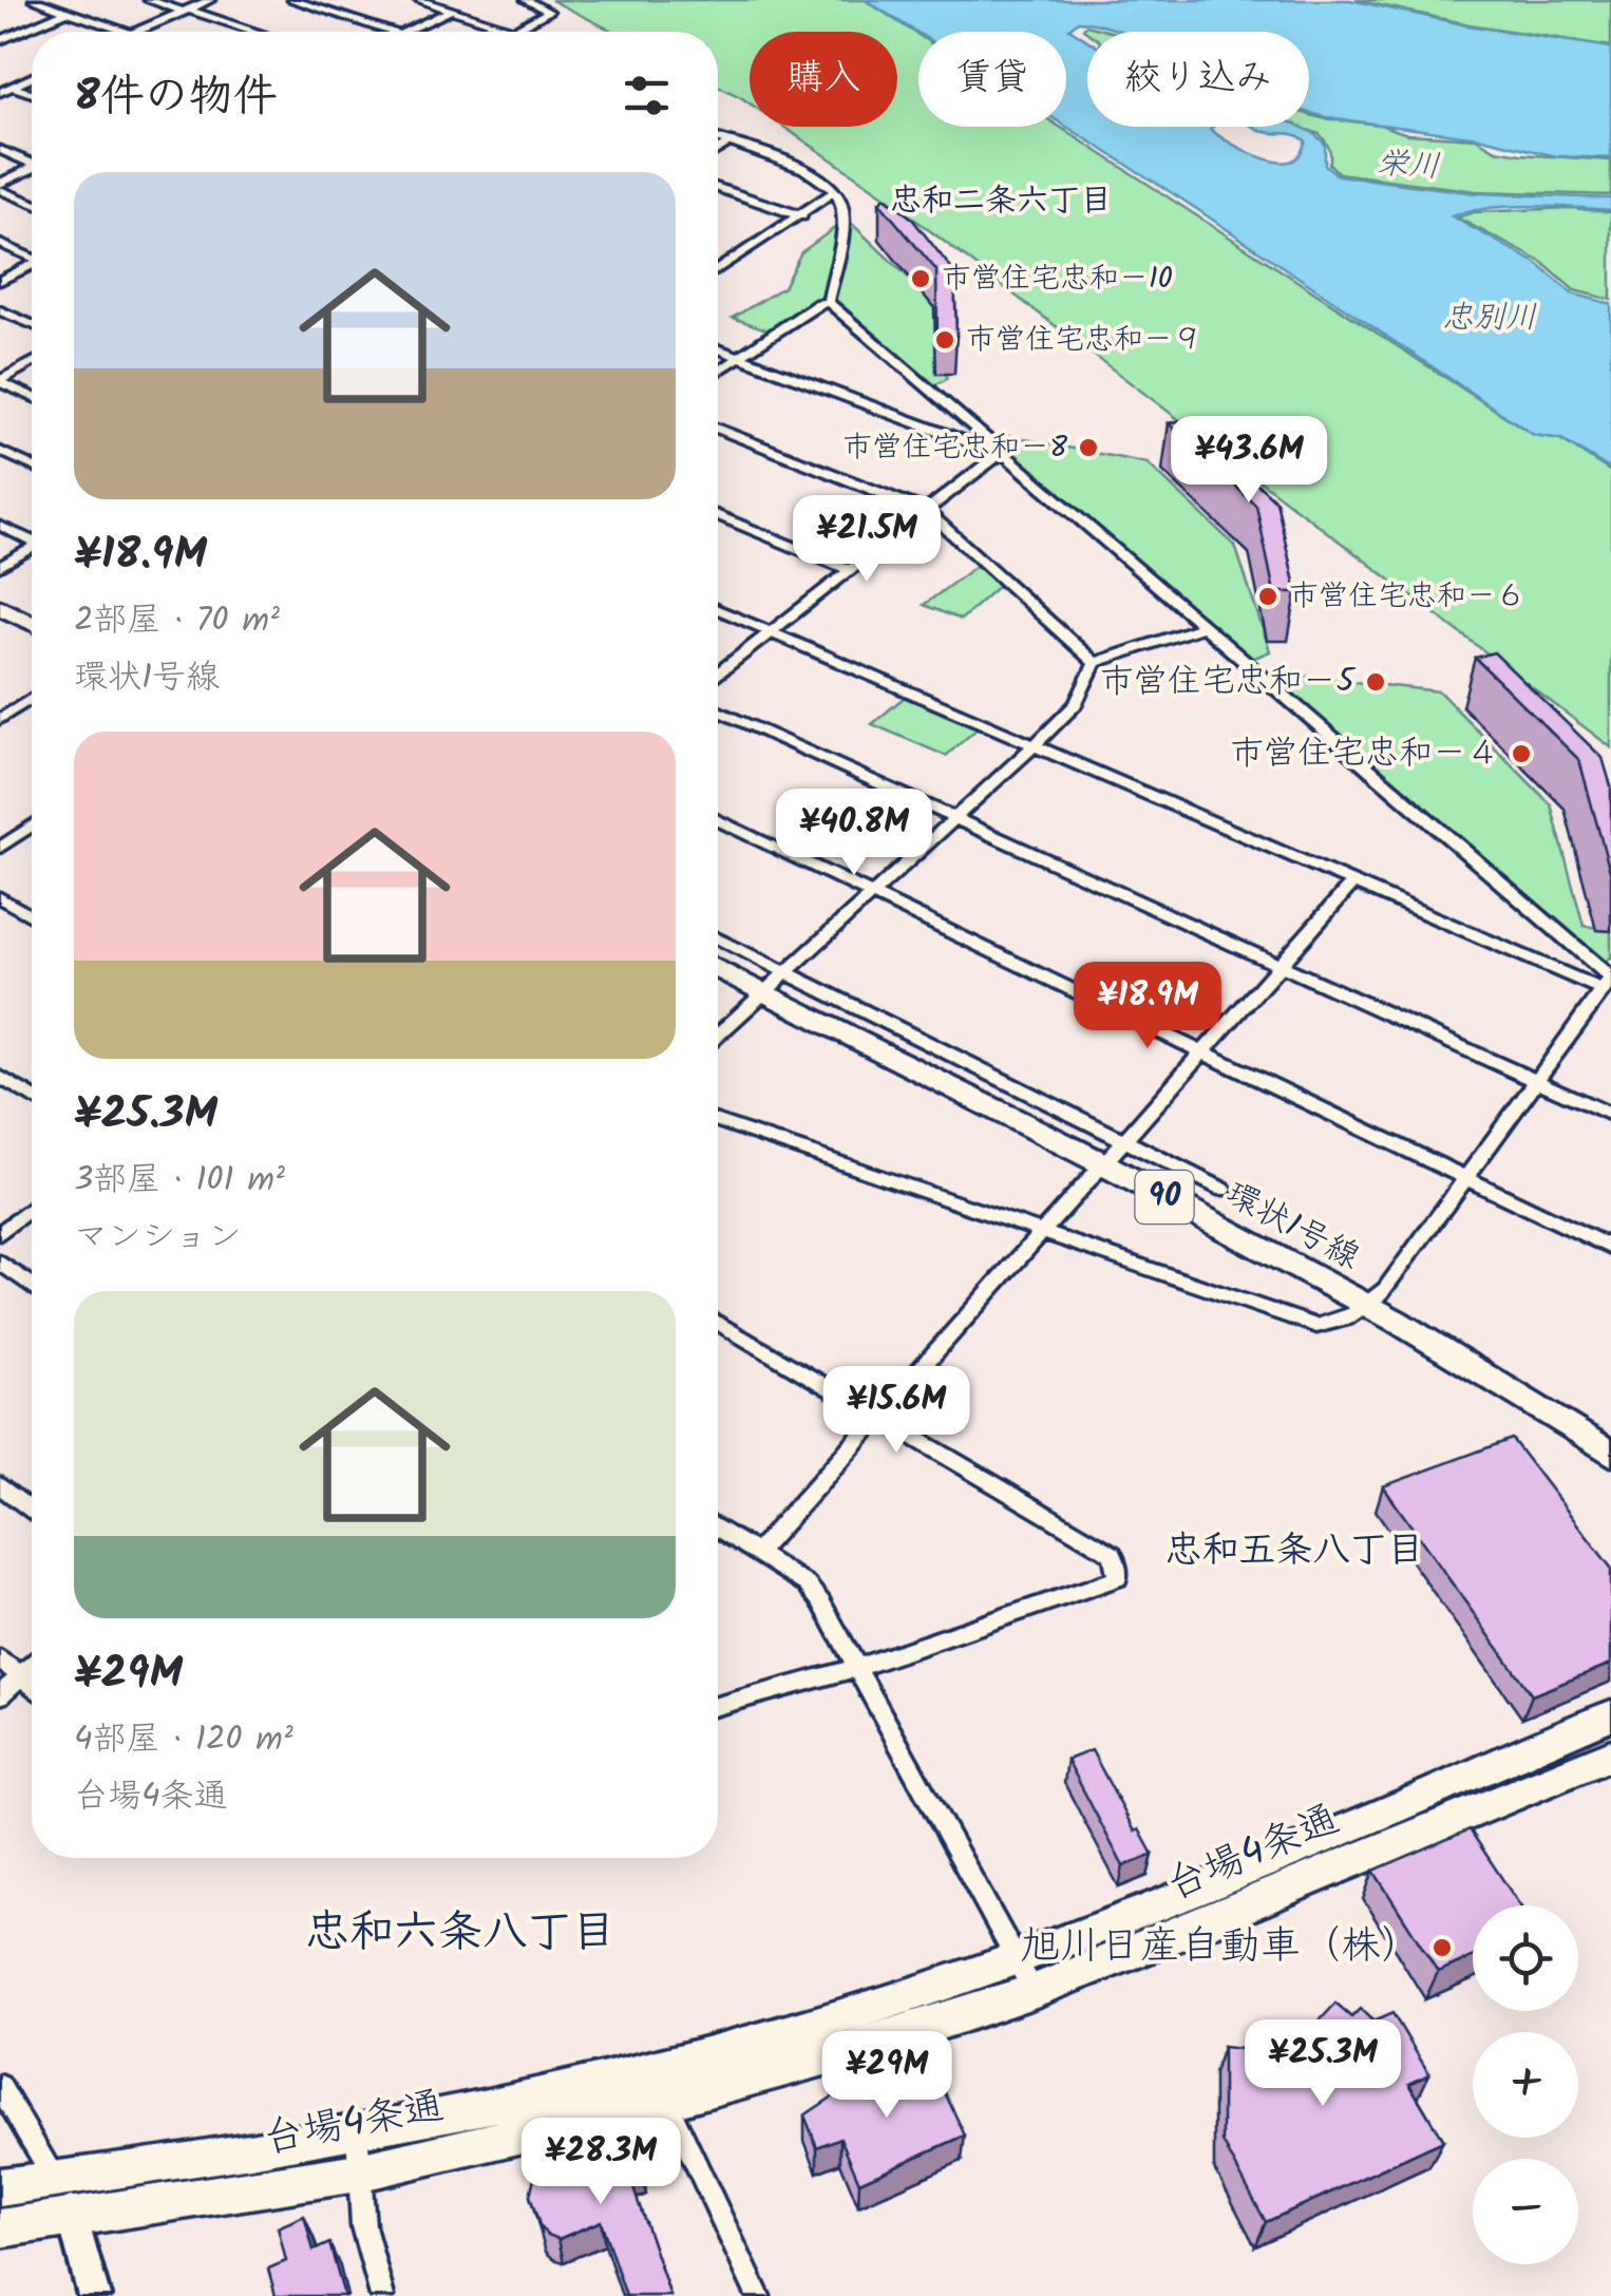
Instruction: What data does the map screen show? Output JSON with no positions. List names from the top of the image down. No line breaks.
{"streets":{"main road":["90","環状1号線","台場4条通"]},"districts":["忠和二条六丁目","忠和五条八丁目","忠和六条八丁目"],"water":["栄川","忠別川"],"places":["市営住宅忠和－10","市営住宅忠和－９","市営住宅忠和－8","市営住宅忠和－６","市営住宅忠和－5","市営住宅忠和－４","旭川日産自動車（株）"],"page":{"chip":["購入","賃貸","絞り込み"],"heading":"8件の物件","list":[{"name":"¥18.9M","note":"2部屋 · 70 m² · 環状1号線"},{"name":"¥25.3M","note":"3部屋 · 101 m² · マンション"},{"name":"¥29M","note":"4部屋 · 120 m² · 台場4条通"}],"price":["¥43.6M","¥21.5M","¥40.8M","¥18.9M","¥15.6M","¥25.3M","¥29M","¥28.3M"],"map_buttons":["+","−"]}}
